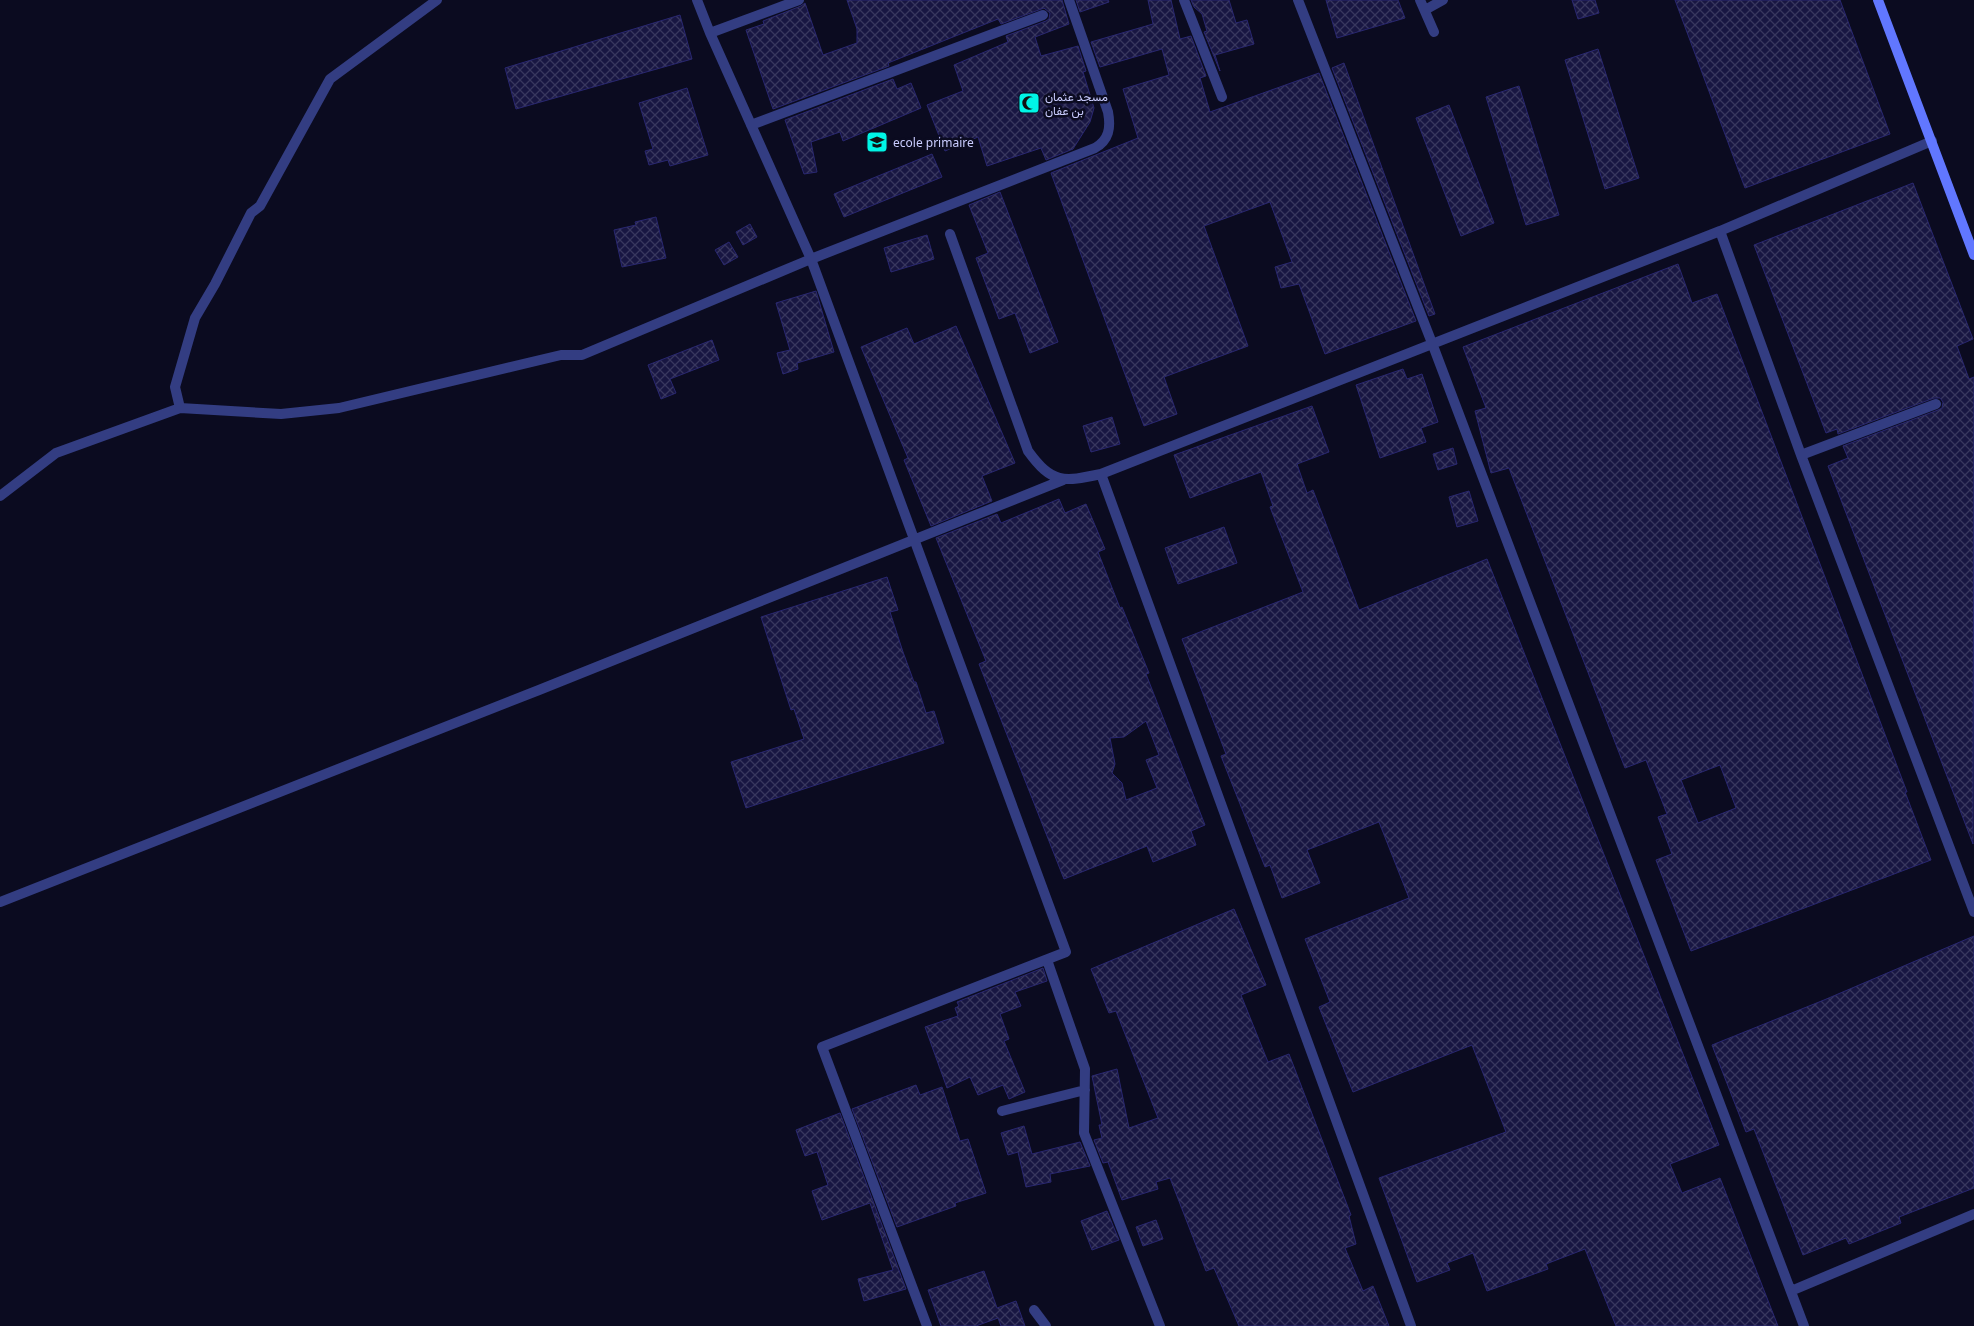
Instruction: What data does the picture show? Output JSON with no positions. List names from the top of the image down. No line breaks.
{"places":{"mosque":["مسجد عثمان بن عفان"],"school or university":["ecole primaire"]}}
